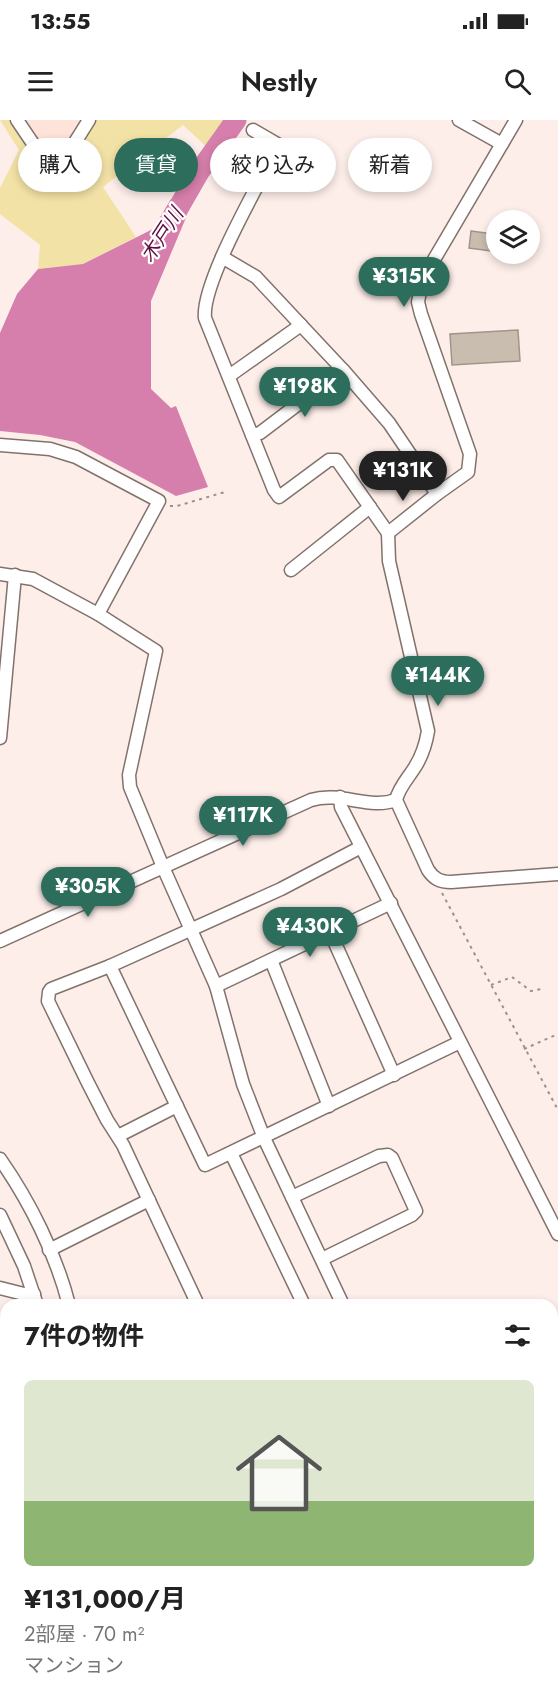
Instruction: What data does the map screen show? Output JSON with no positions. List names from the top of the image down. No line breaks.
{"water":["木戸川"],"page":{"status":"13:55","header":"Nestly","chip":["購入","賃貸","絞り込み","新着"],"price":["¥315K","¥198K","¥131K","¥144K","¥117K","¥305K","¥430K"],"heading":"7件の物件","list":[{"name":"¥131,000/月","note":"2部屋 · 70 m² · マンション"}]}}
